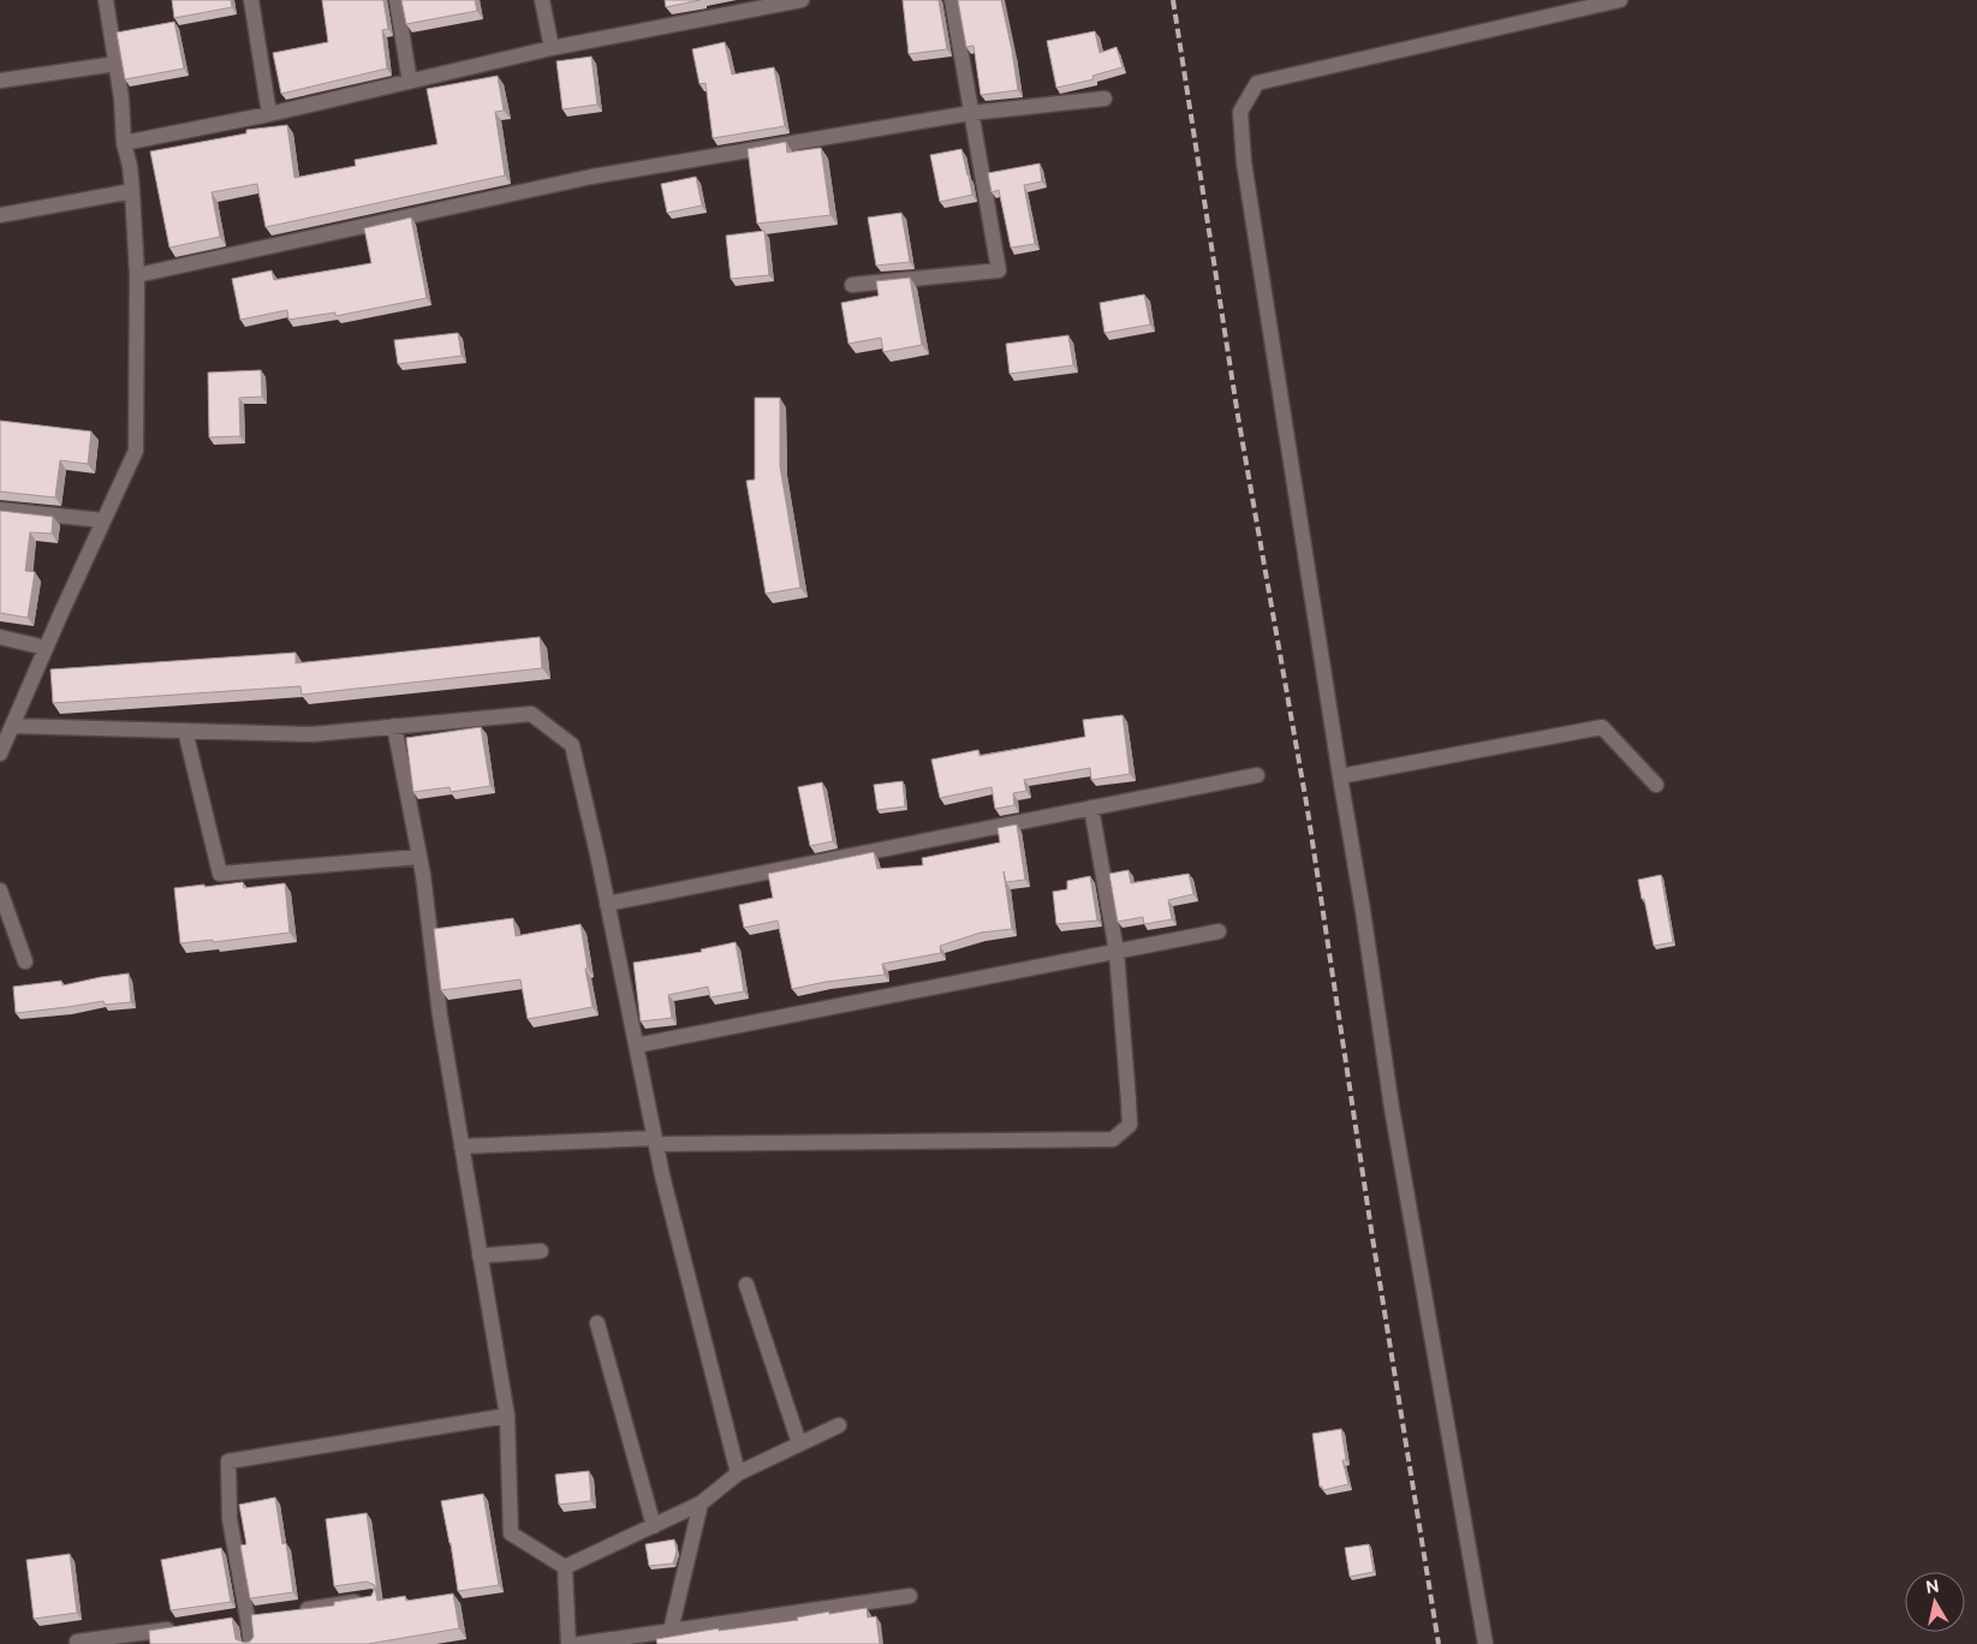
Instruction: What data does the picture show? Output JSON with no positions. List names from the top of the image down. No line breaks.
{"north":"top"}
